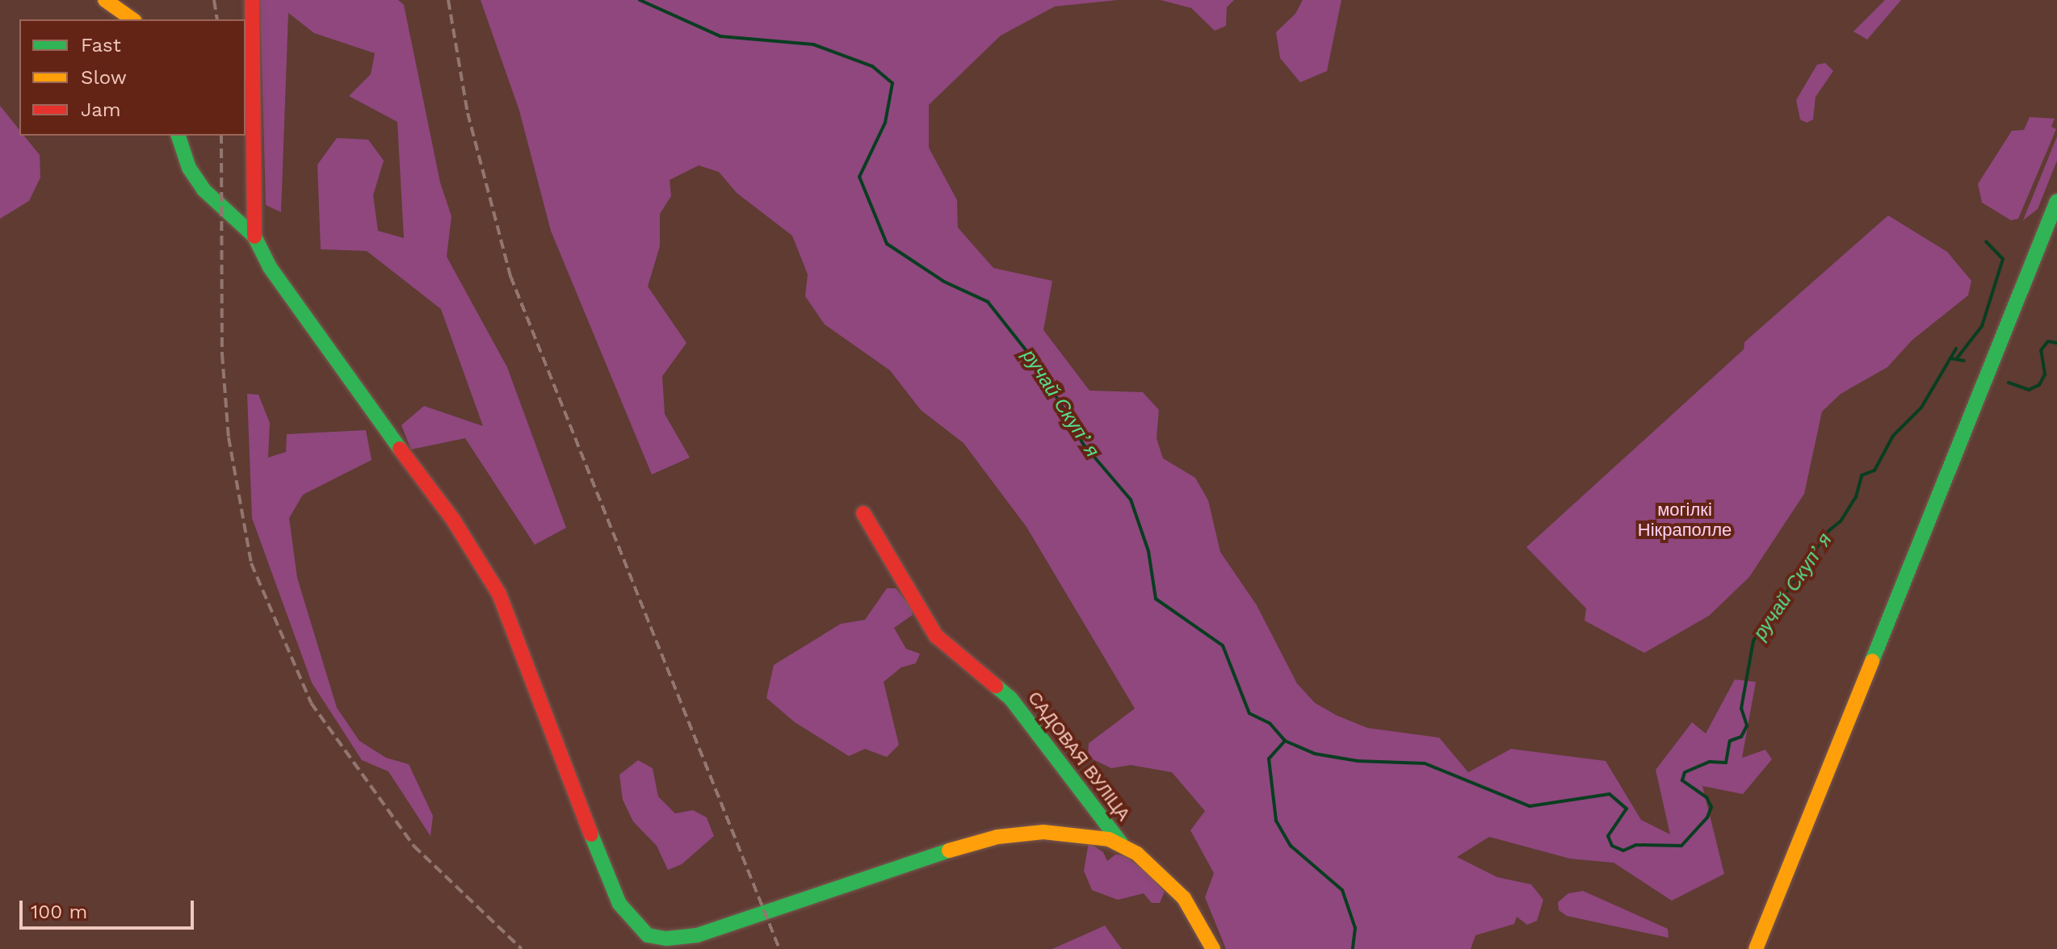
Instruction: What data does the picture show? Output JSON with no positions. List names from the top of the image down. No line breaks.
{"streets":{"street":["САДОВАЯ ВУЛІЦА"]},"water":["ручай Скупʼя"],"parks":["могілкі Нікраполле"],"legend":["Fast","Slow","Jam"],"scale_bar":"100 m"}
